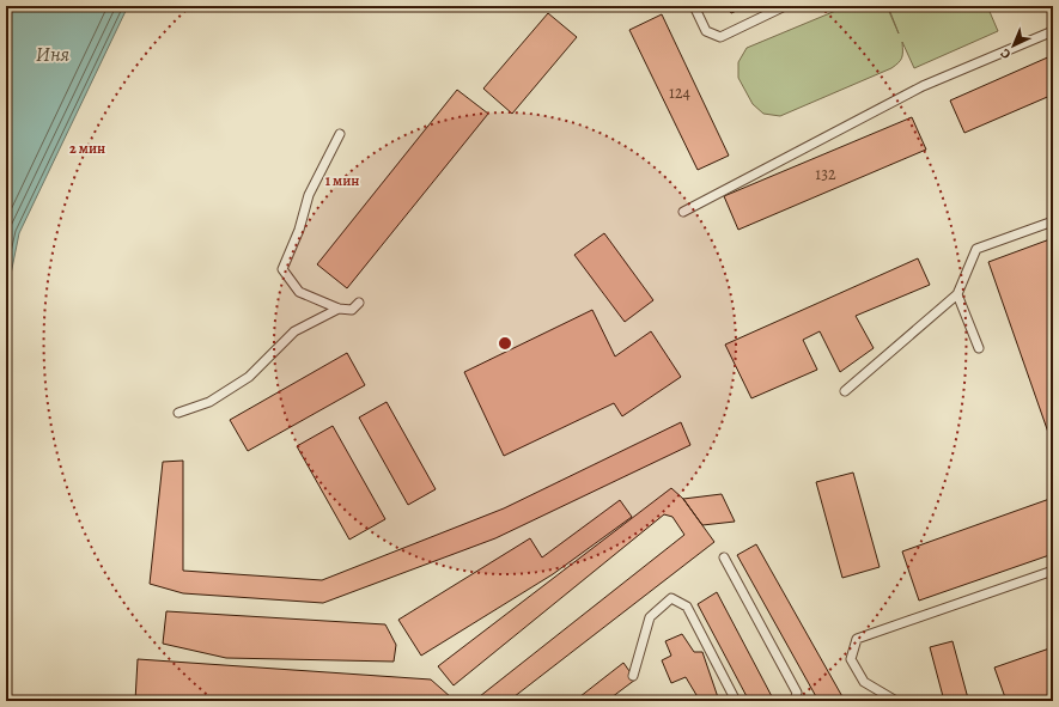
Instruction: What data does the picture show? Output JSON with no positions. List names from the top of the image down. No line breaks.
{"water":["Иня"],"house_numbers":["124","132"],"north":"bottom left","rings":["2 мин","1 мин"]}
